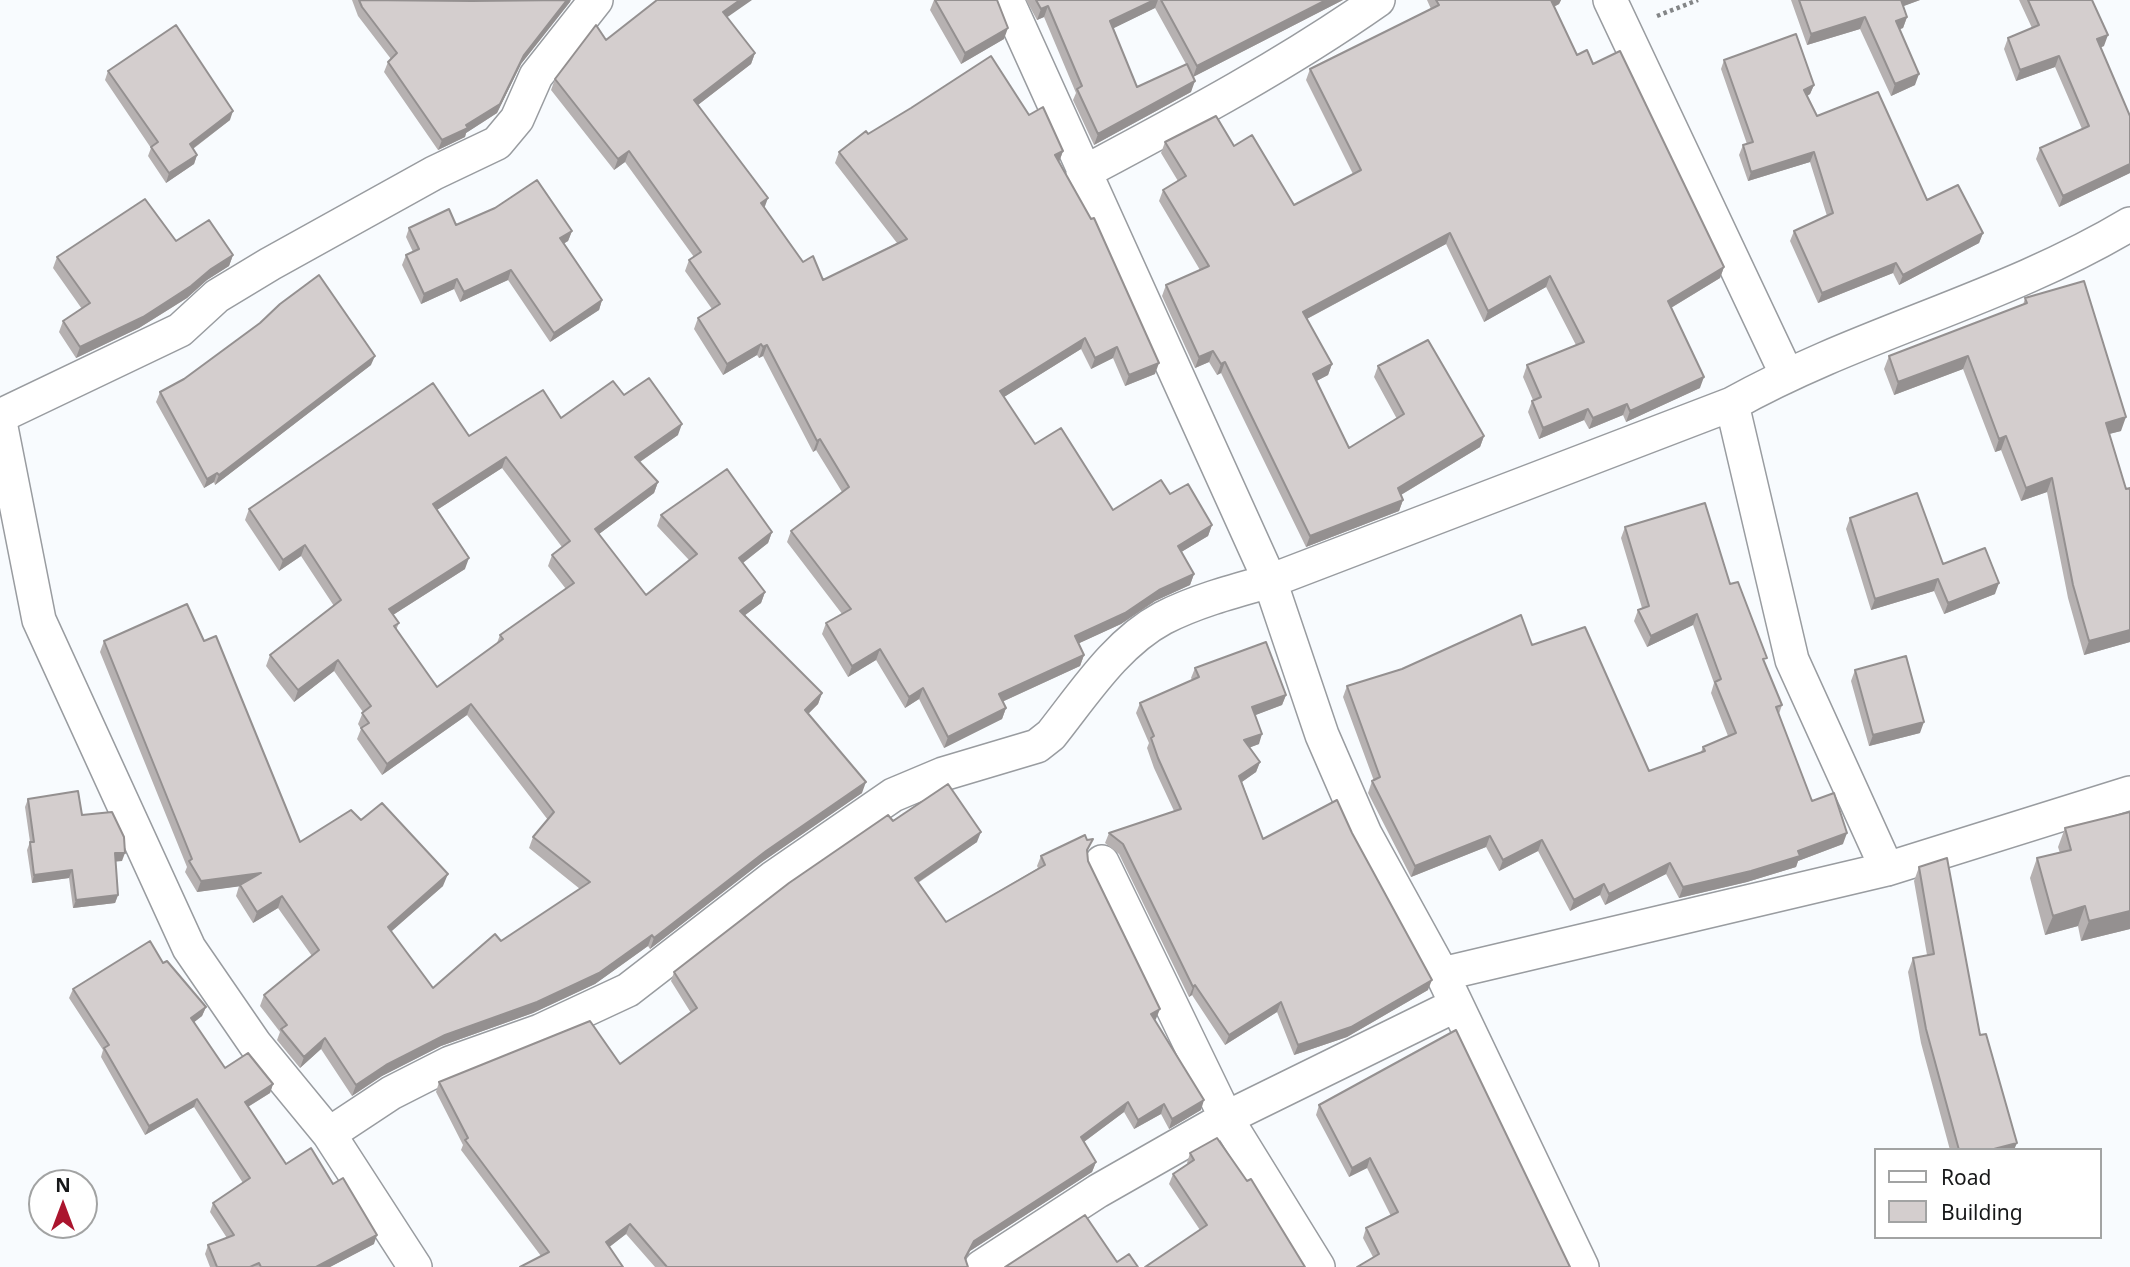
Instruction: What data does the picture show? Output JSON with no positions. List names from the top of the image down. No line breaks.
{"legend":["Road","Building"],"north":"top"}
